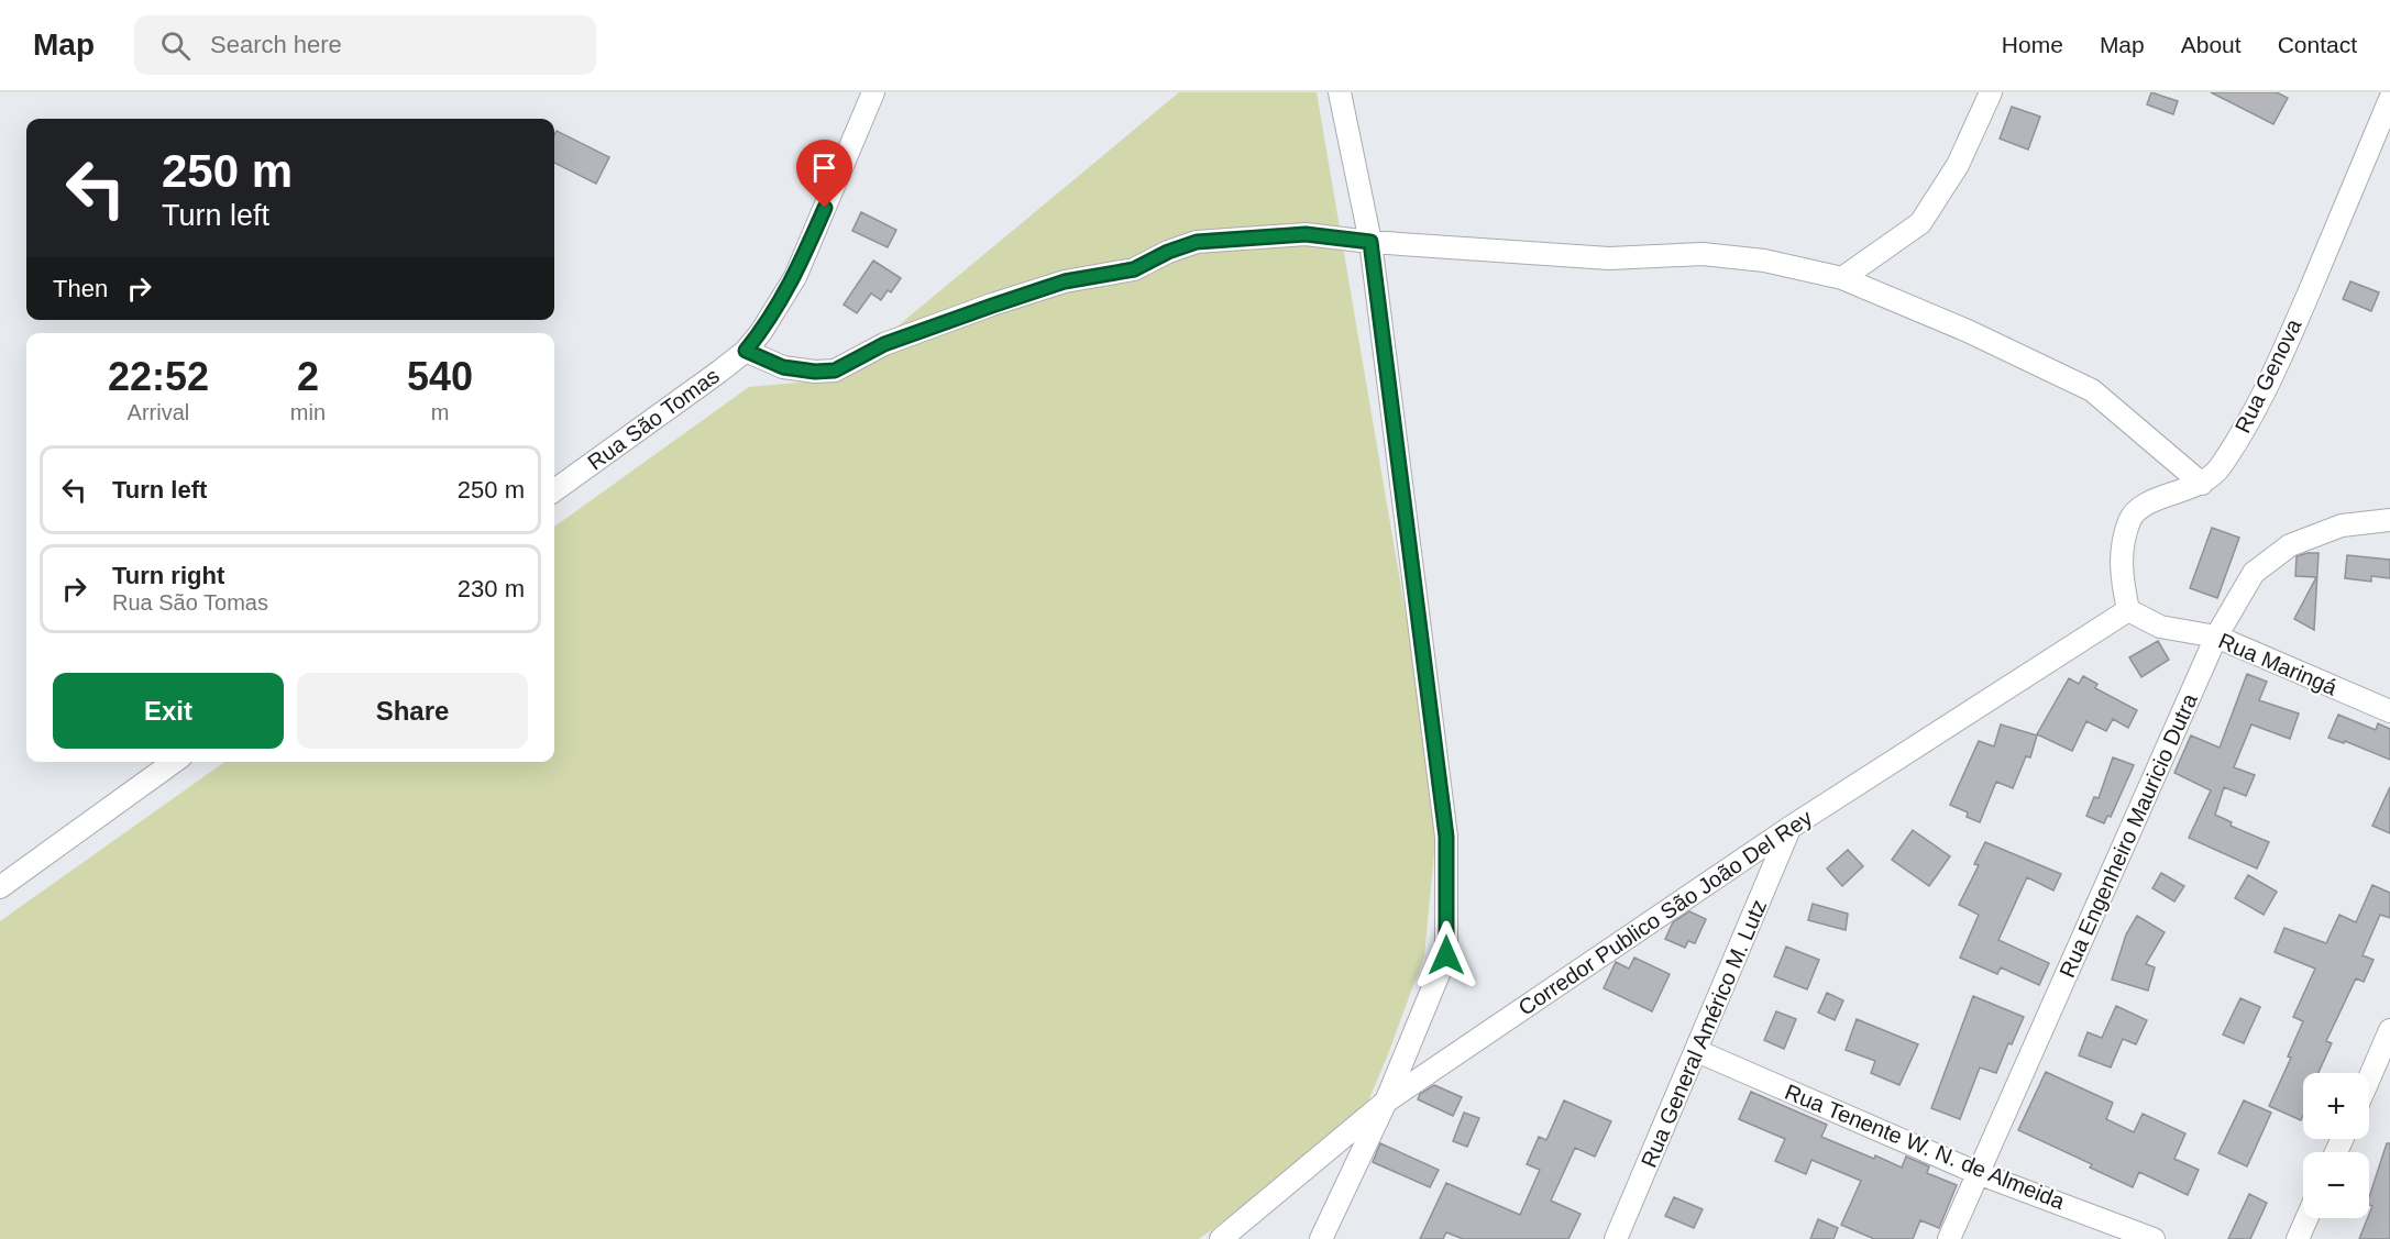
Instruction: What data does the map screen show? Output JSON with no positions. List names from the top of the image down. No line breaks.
{"streets":{"street":["Rua Genova","Rua São Tomas","Rua Maringá","Rua Engenheiro Mauricio Dutra","Corredor Publico São João Del Rey","Rua General Américo M. Lutz","Rua Tenente W. N. de Almeida"]},"crossings":[["Rua Genova","Rua Maringá"],["Rua Genova","Corredor Publico São João Del Rey"],["Rua Maringá","Rua Engenheiro Mauricio Dutra"],["Rua Maringá","Corredor Publico São João Del Rey"],["Rua Engenheiro Mauricio Dutra","Rua Tenente W. N. de Almeida"],["Corredor Publico São João Del Rey","Rua General Américo M. Lutz"],["Rua General Américo M. Lutz","Rua Tenente W. N. de Almeida"]],"page":{"header":"Map","search":"Search here","nav":["Home","Map","About","Contact"],"turn":["250 m","Turn left"],"then":"Then","eta":["22:52","Arrival","2","min","540","m"],"list":[{"name":"Turn left","value":"250 m"},{"name":"Turn right","note":"Rua São Tomas","value":"230 m"}],"buttons":["Exit","Share"],"map_buttons":["+","−"]}}
